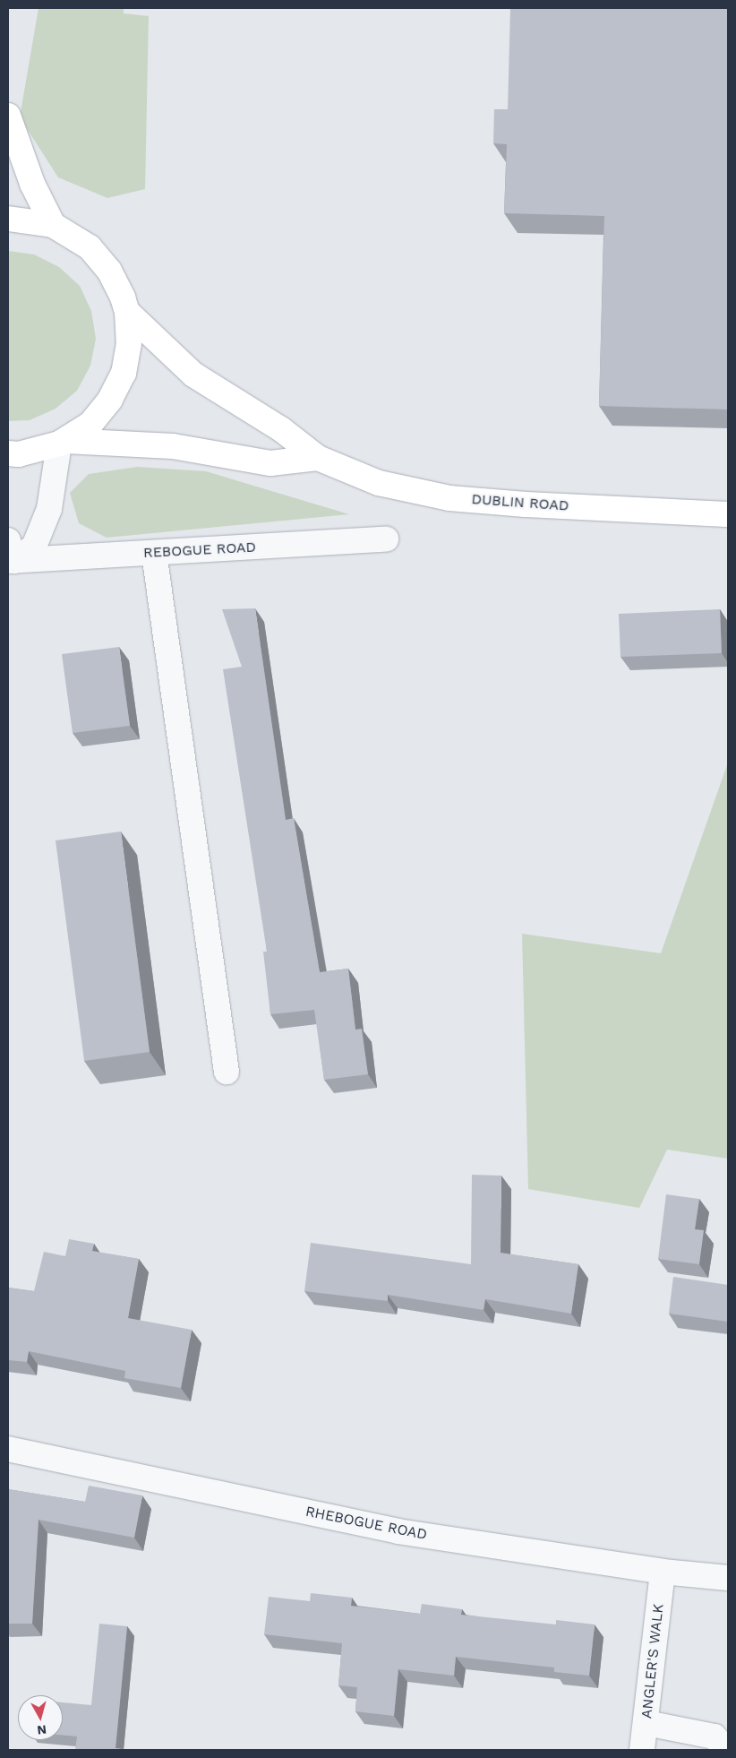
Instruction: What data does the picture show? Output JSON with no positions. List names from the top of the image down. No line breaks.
{"streets":{"main road":["DUBLIN ROAD"],"street":["REBOGUE ROAD","RHEBOGUE ROAD","ANGLER'S WALK"]},"crossings":[["RHEBOGUE ROAD","ANGLER'S WALK"]],"north":"bottom"}
